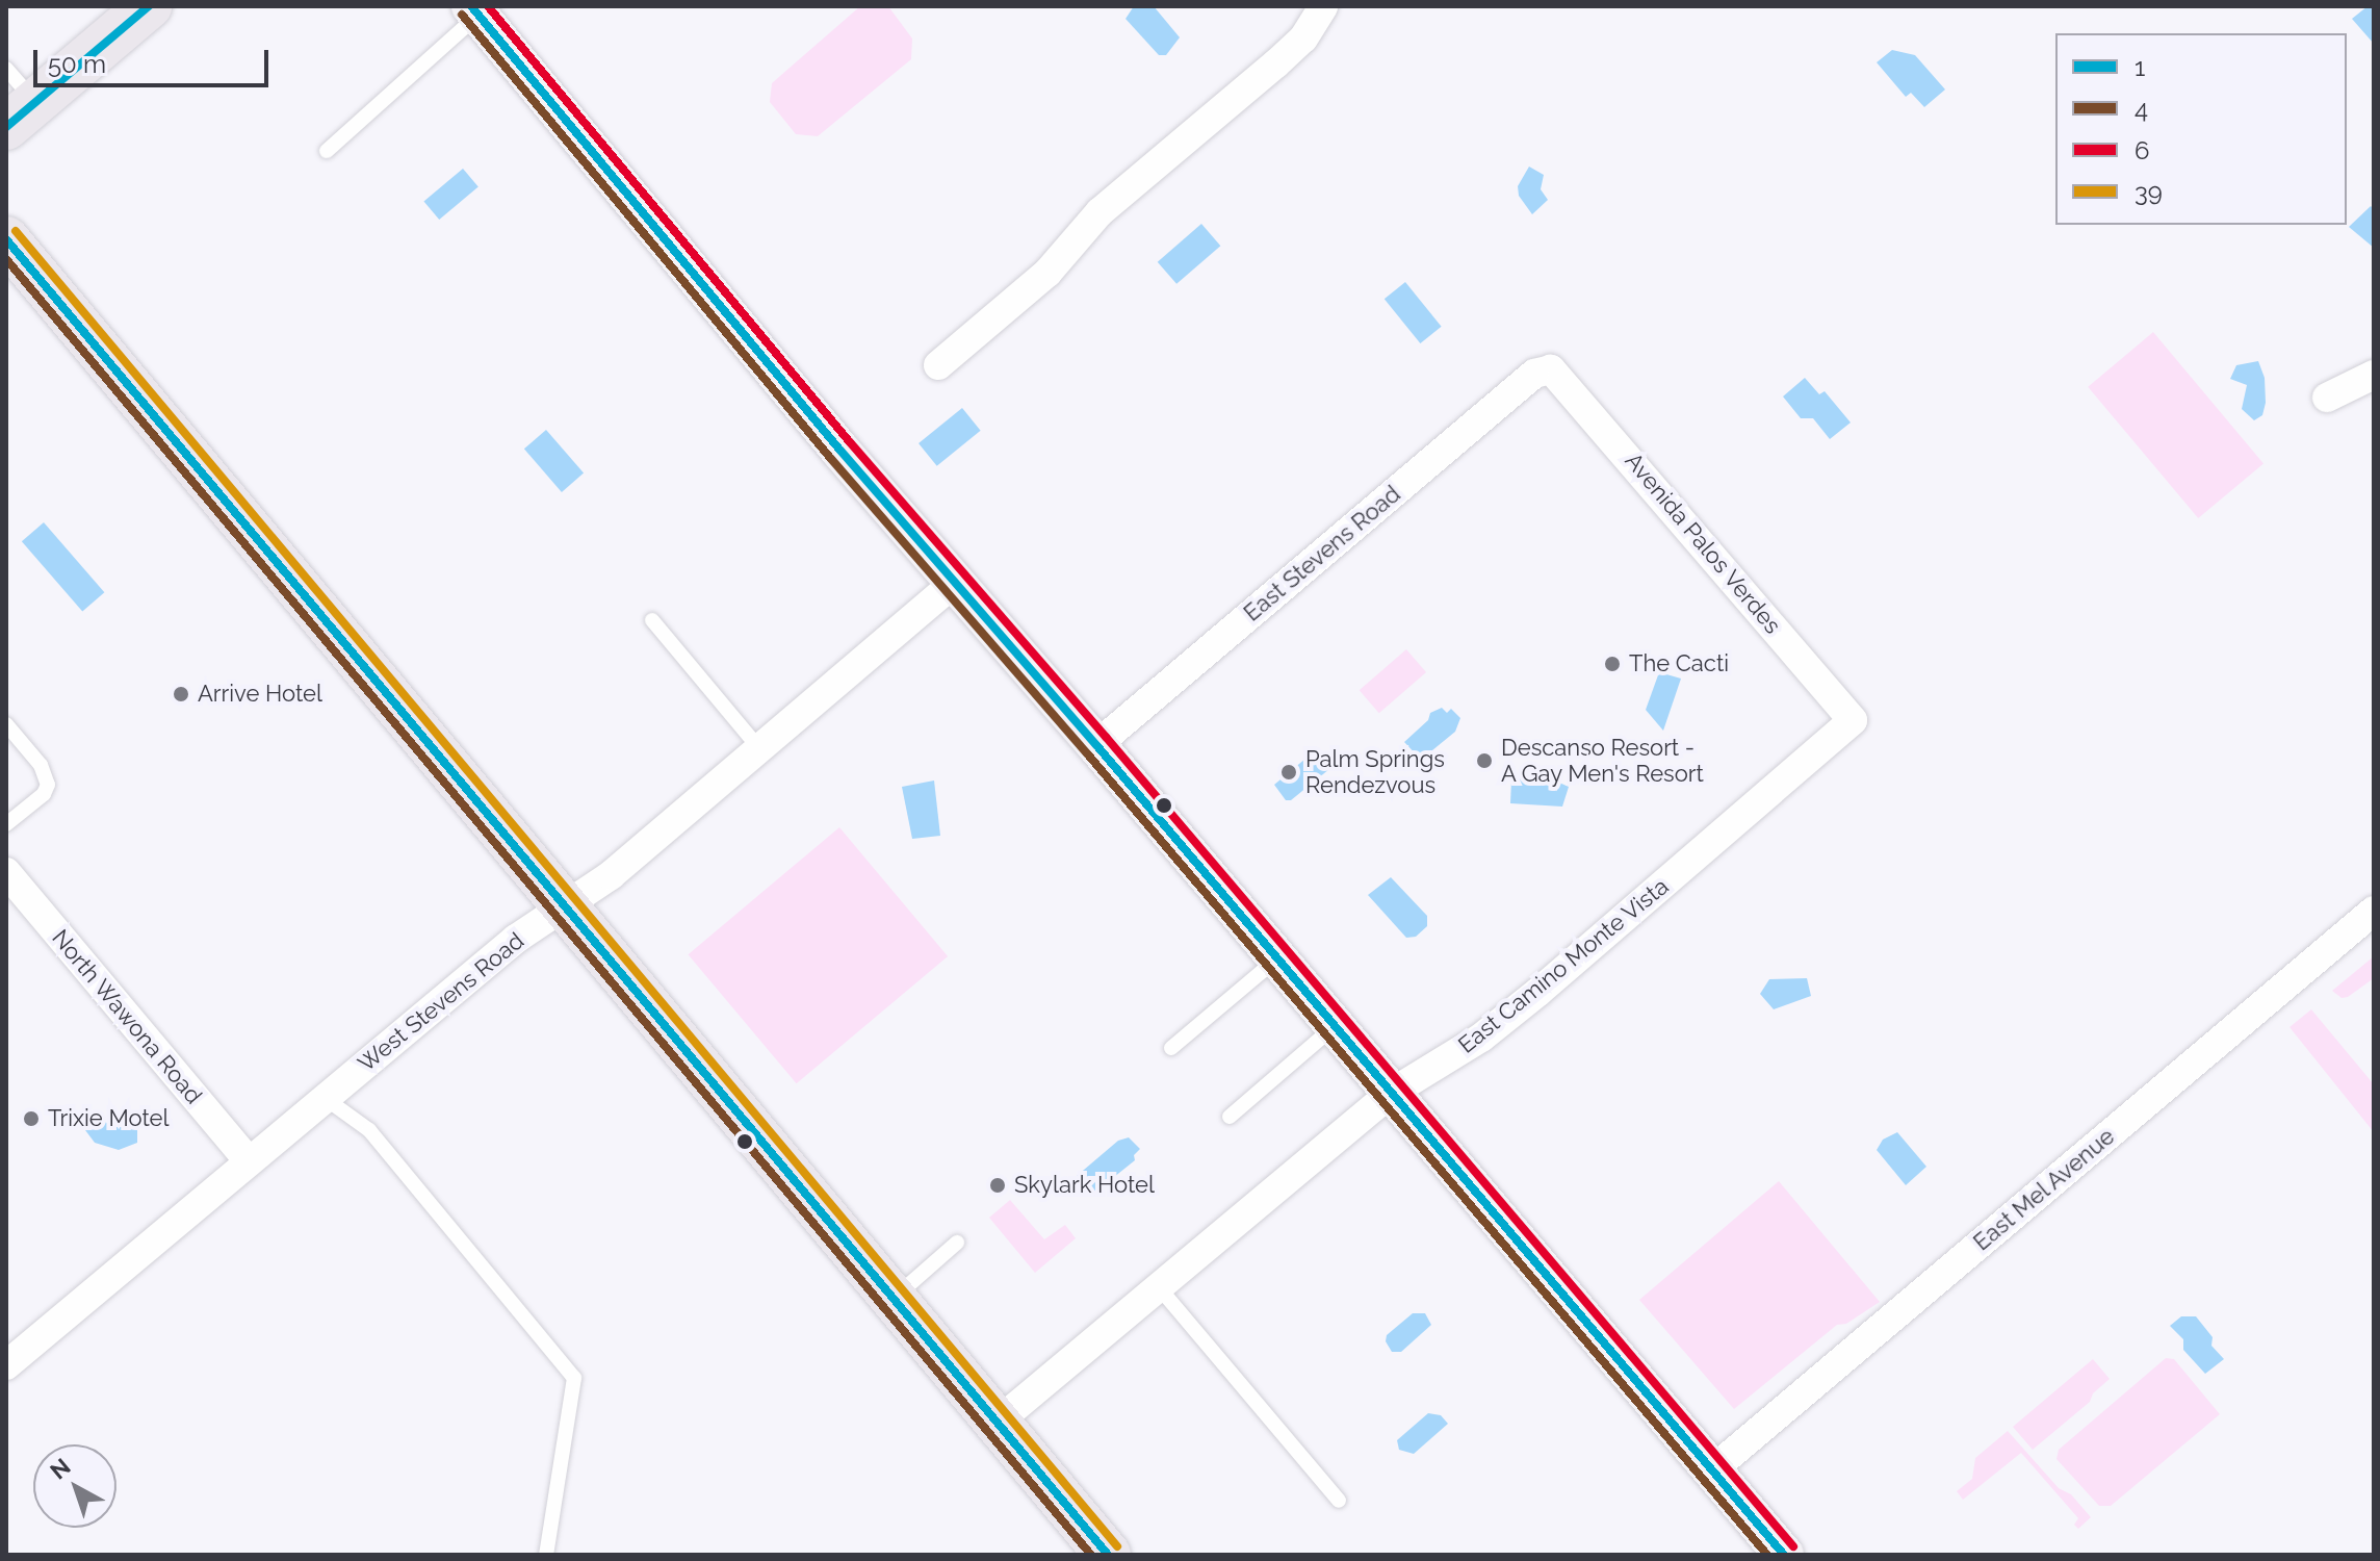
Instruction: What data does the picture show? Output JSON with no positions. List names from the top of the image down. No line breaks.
{"streets":{"street":["Avenida Palos Verdes","East Stevens Road","East Camino Monte Vista","West Stevens Road","North Wawona Road","East Mel Avenue"]},"crossings":[["Avenida Palos Verdes","East Stevens Road"],["Avenida Palos Verdes","East Camino Monte Vista"],["West Stevens Road","North Wawona Road"]],"places":["The Cacti","Arrive Hotel","Descanso Resort - A Gay Men's Resort","Palm Springs Rendezvous","Trixie Motel","Skylark Hotel"],"lines":["transit line 1","transit line 6","transit line 4","transit line 39"],"legend":["1","4","6","39"],"scale_bar":"50 m","north":"top left"}
